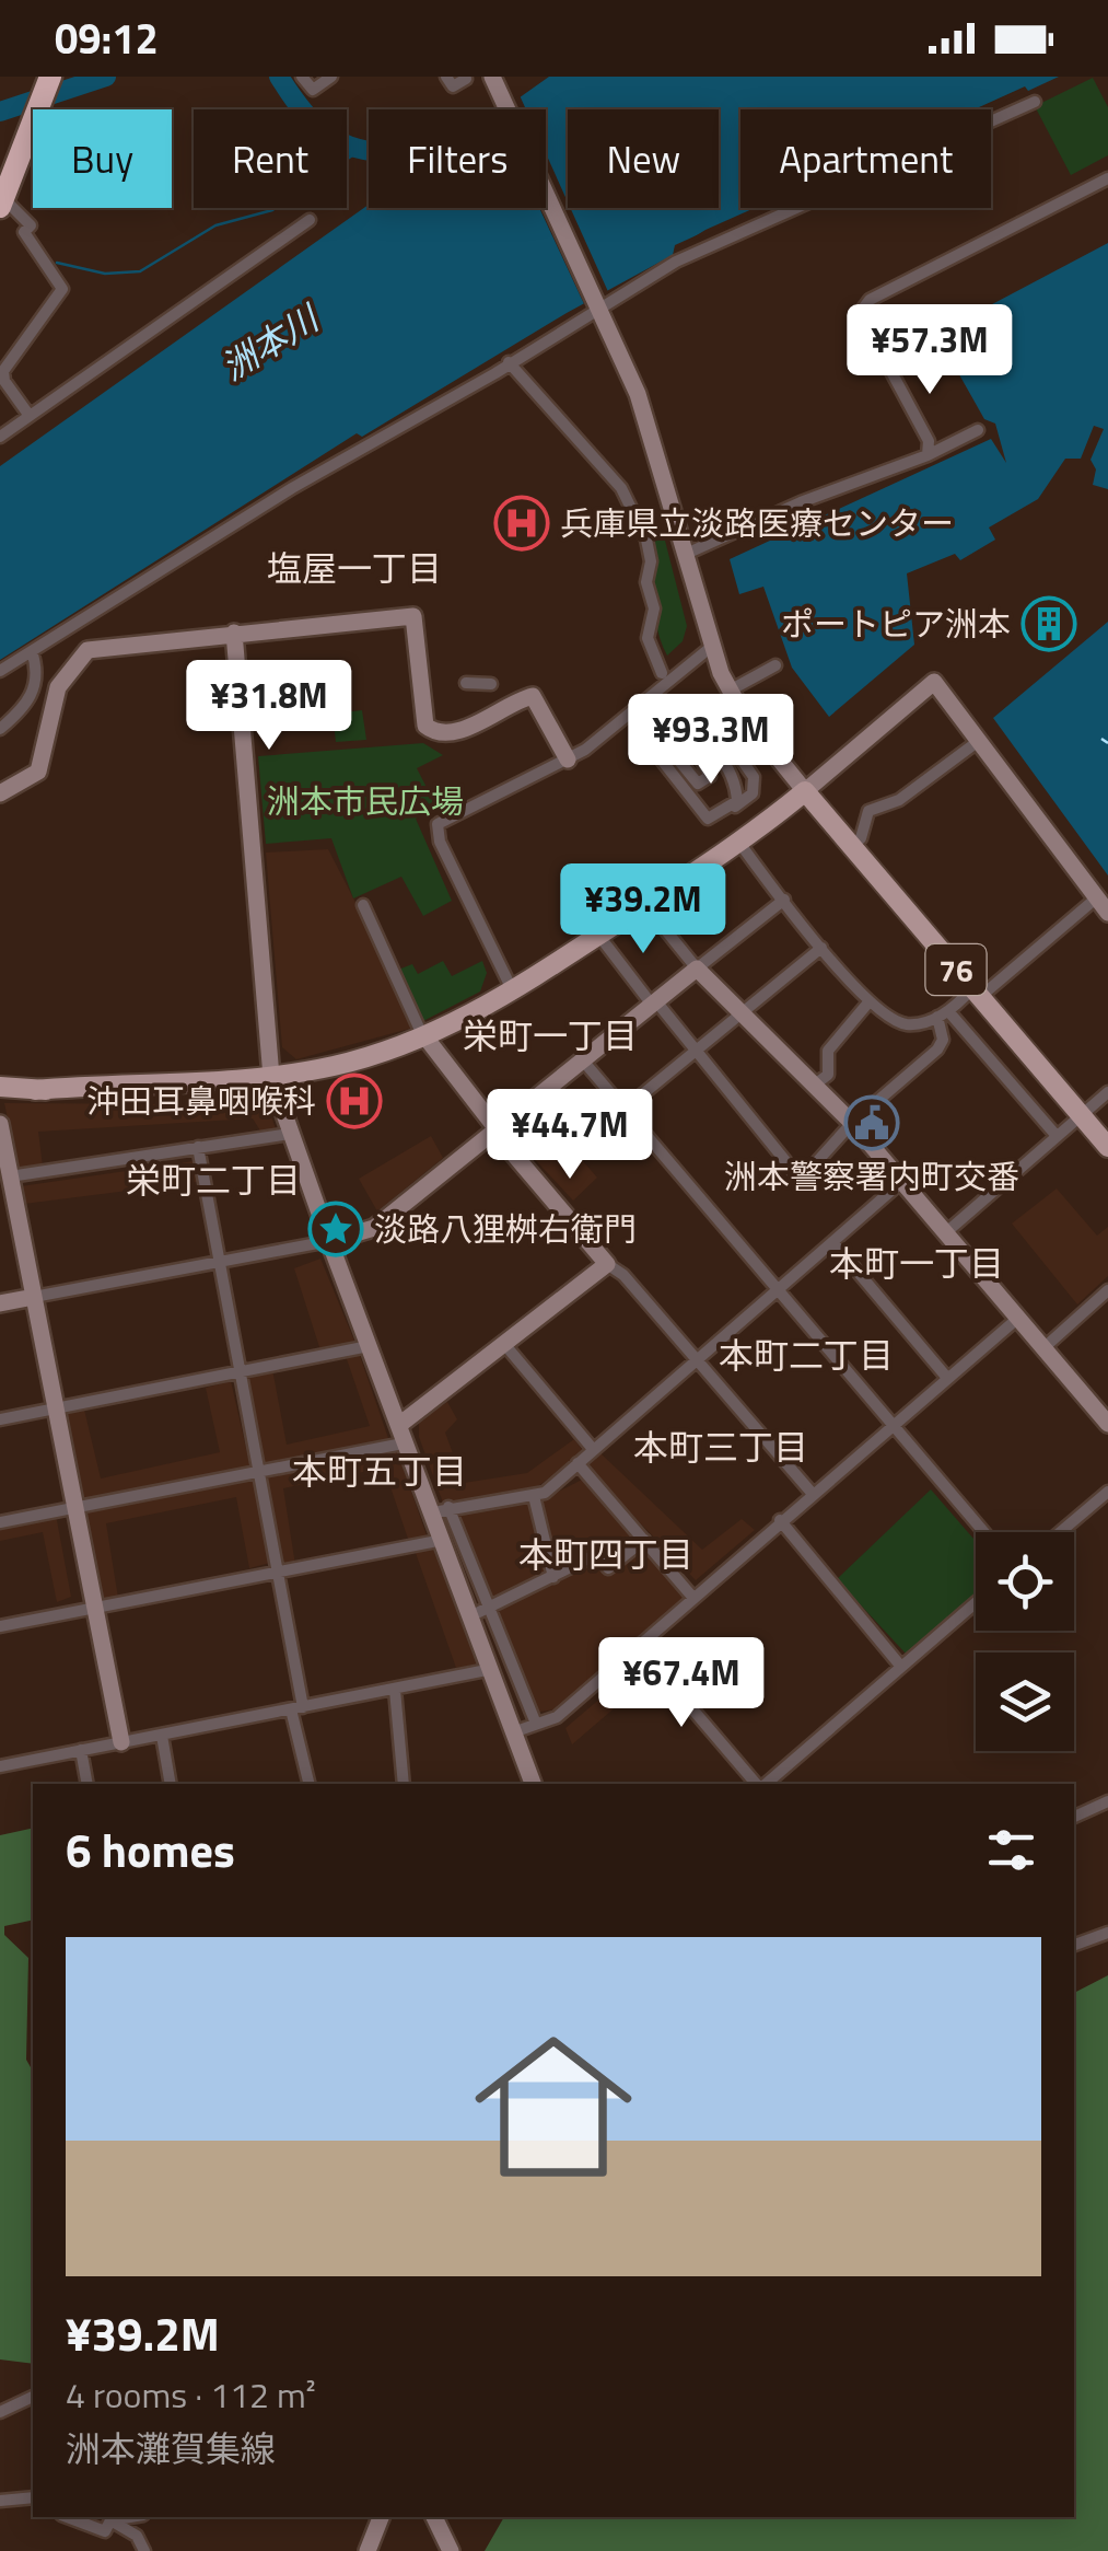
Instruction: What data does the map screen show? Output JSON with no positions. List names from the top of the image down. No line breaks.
{"streets":{"main road":["76"]},"districts":["塩屋一丁目","栄町一丁目","栄町二丁目","本町一丁目","本町二丁目","本町三丁目","本町五丁目","本町四丁目"],"water":["洲本川"],"parks":["洲本市民広場"],"places":{"hospital":["兵庫県立淡路医療センター","沖田耳鼻咽喉科"],"building":["ポートピア洲本"],"public building":["洲本警察署内町交番"],"place":["淡路八狸桝右衛門"]},"page":{"status":"09:12","chip":["Buy","Rent","Filters","New","Apartment"],"price":["¥57.3M","¥31.8M","¥93.3M","¥39.2M","¥44.7M","¥67.4M"],"heading":"6 homes","list":[{"name":"¥39.2M","note":"4 rooms · 112 m² · 洲本灘賀集線"}]}}
